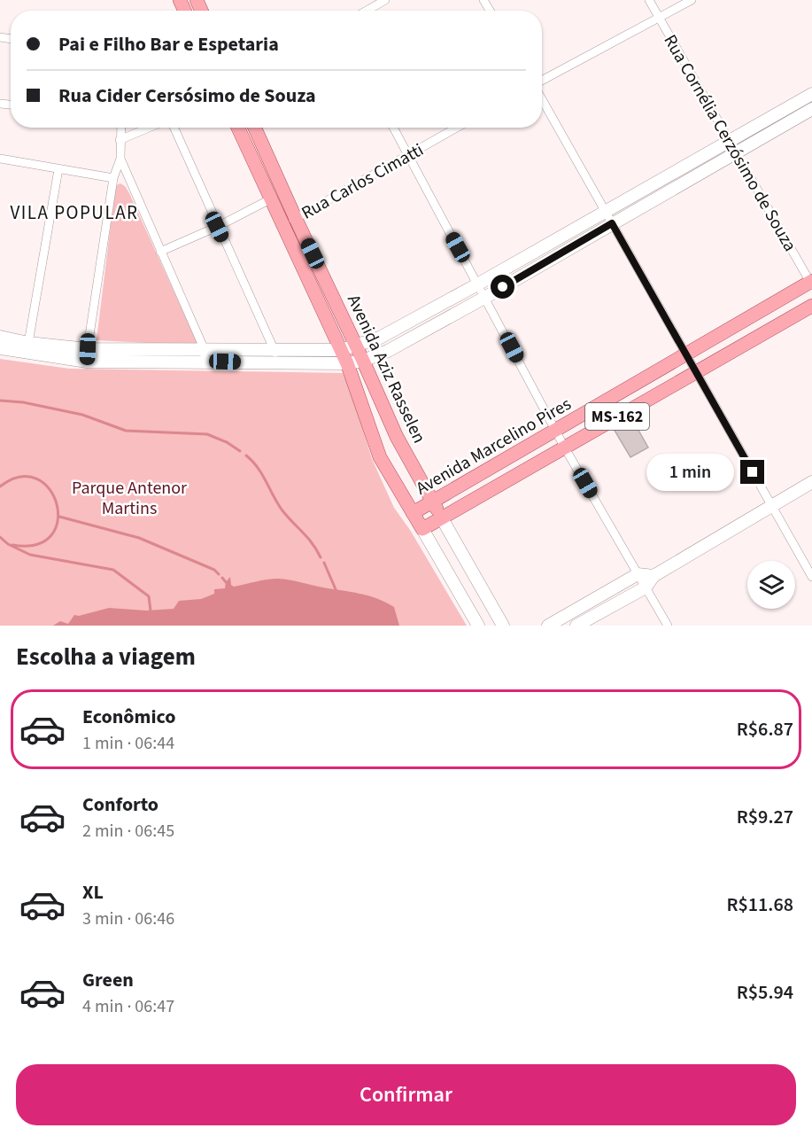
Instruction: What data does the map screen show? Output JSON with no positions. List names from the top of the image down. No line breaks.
{"streets":{"main road":["Avenida Aziz Rasselen","MS-162","Avenida Marcelino Pires"],"street":["Rua Cornélia Cerzósimo de Souza","Rua Carlos Cimatti"]},"crossings":[["Rua Cornélia Cerzósimo de Souza","Avenida Marcelino Pires"],["Rua Carlos Cimatti","Avenida Aziz Rasselen"],["Avenida Aziz Rasselen","Avenida Marcelino Pires"]],"districts":["VILA POPULAR"],"parks":["Parque Antenor Martins"],"page":{"banner":["Pai e Filho Bar e Espetaria","Rua Cider Cersósimo de Souza"],"bubble":"1 min","heading":"Escolha a viagem","list":[{"name":"Econômico","note":"1 min · 06:44","value":"R$6.87"},{"name":"Conforto","note":"2 min · 06:45","value":"R$9.27"},{"name":"XL","note":"3 min · 06:46","value":"R$11.68"},{"name":"Green","note":"4 min · 06:47","value":"R$5.94"}],"buttons":"Confirmar"}}
